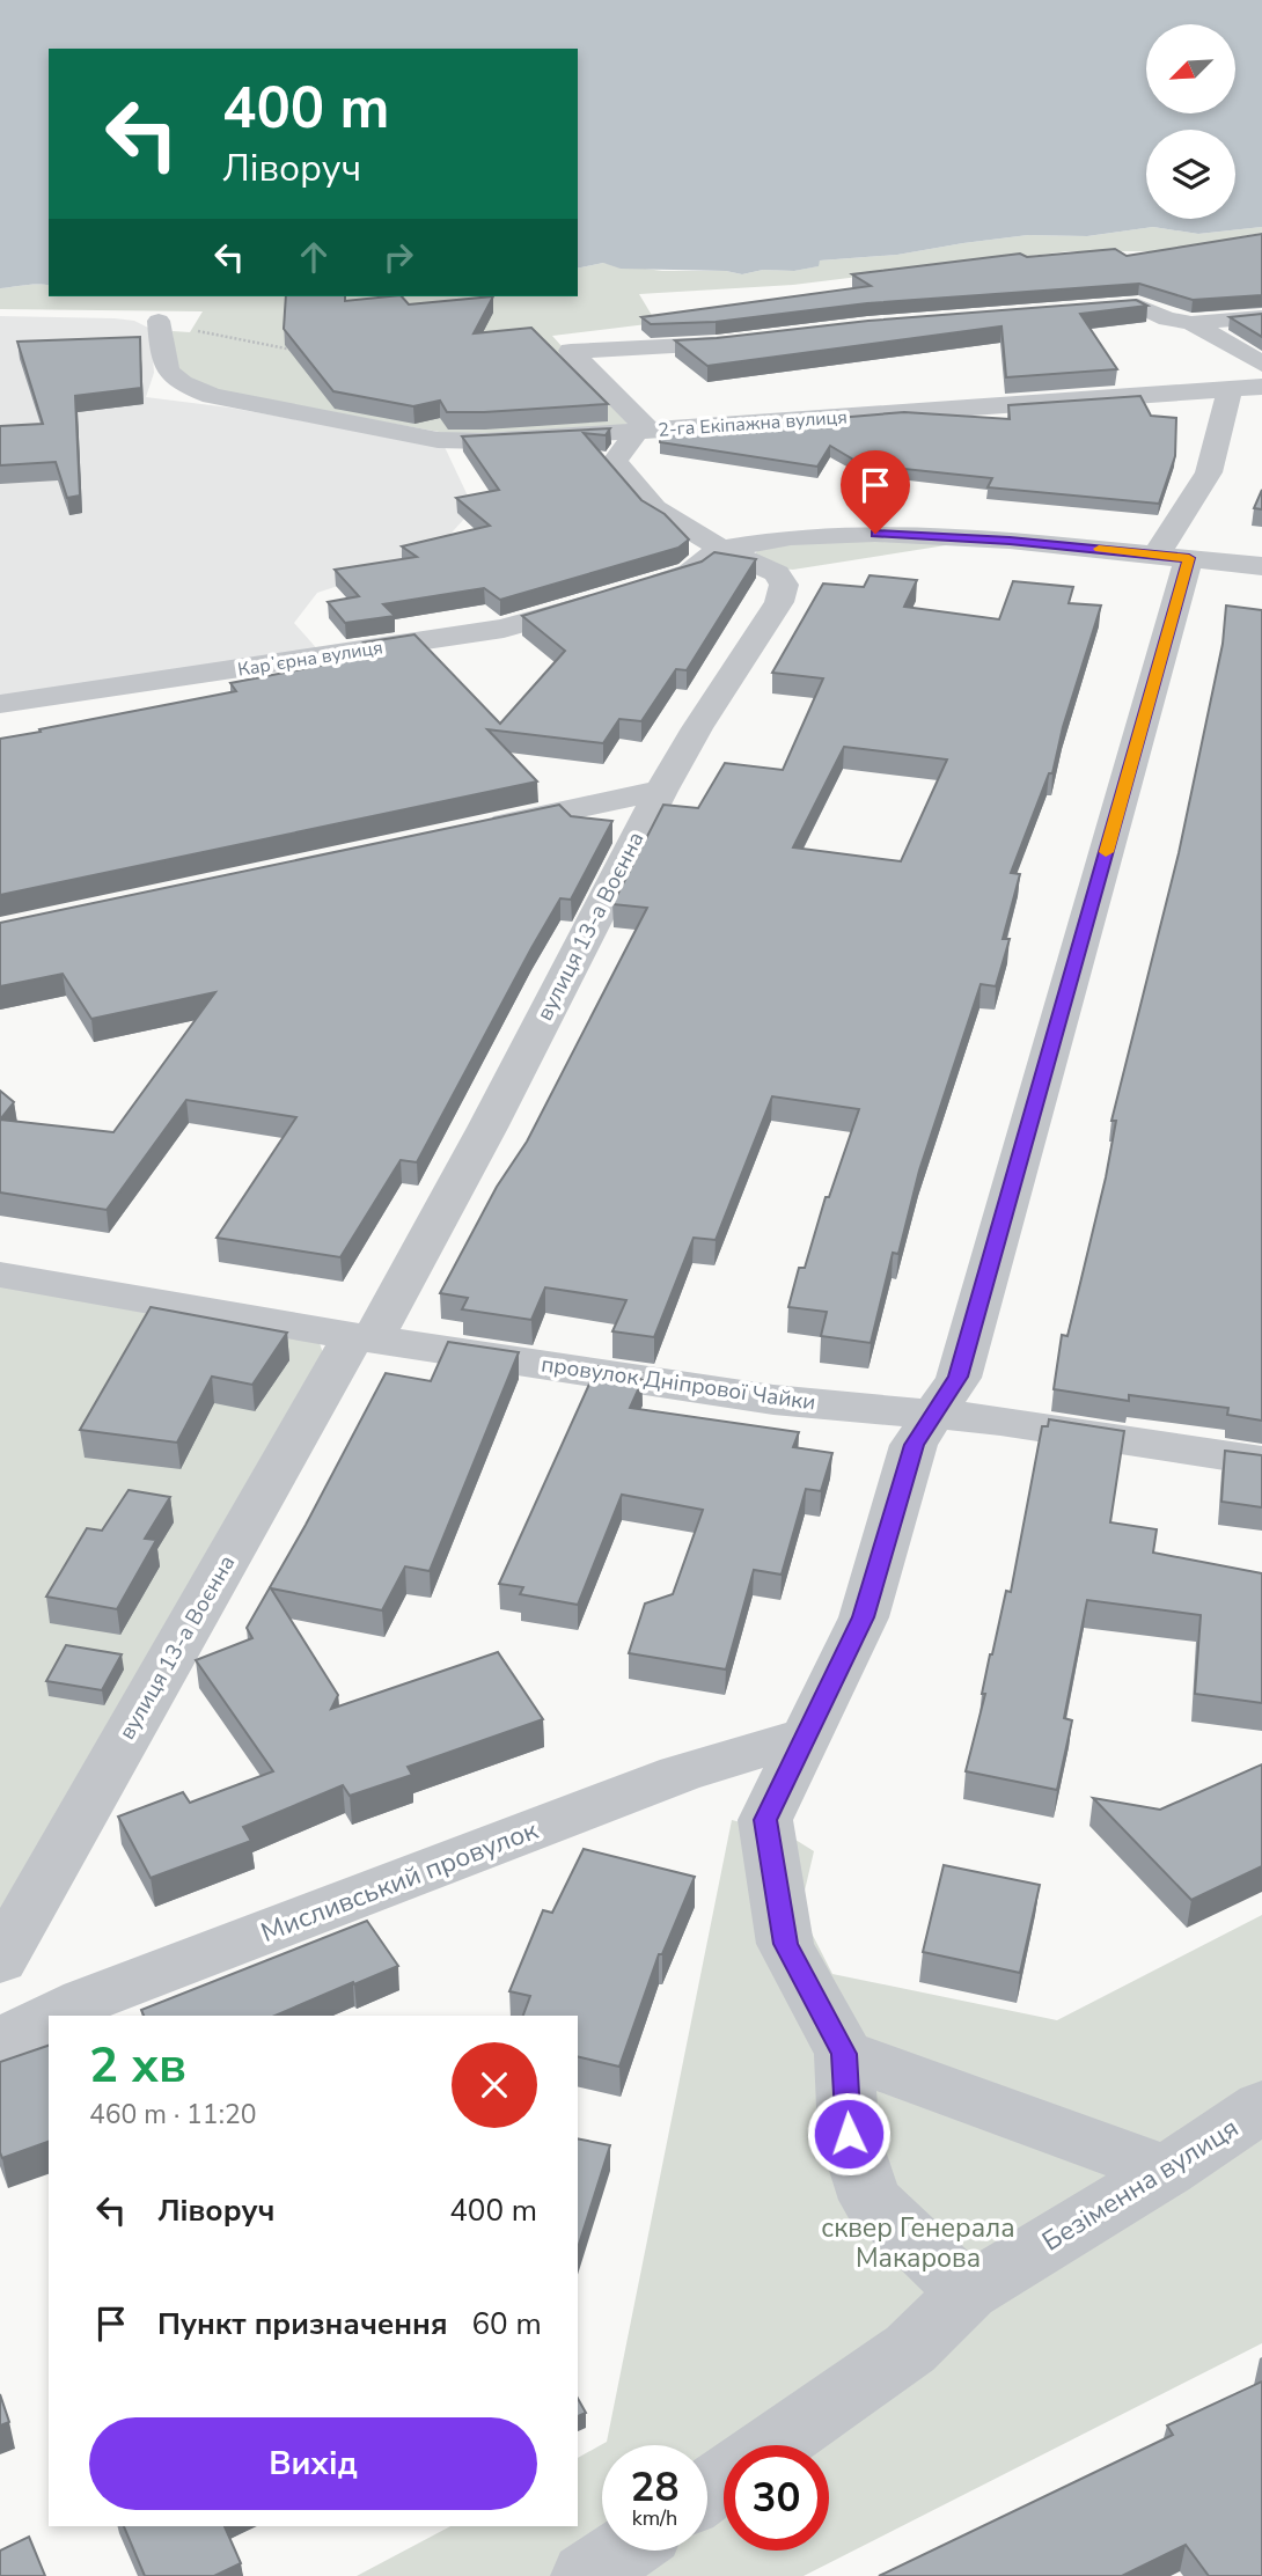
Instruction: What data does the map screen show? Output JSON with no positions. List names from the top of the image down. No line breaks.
{"streets":{"street":["2-га Екіпажна вулиця","Карʼєрна вулиця","вулиця 13-а Воєнна","провулок Дніпрової Чайки","Мисливський провулок","Безіменна вулиця"]},"crossings":[["Карʼєрна вулиця","вулиця 13-а Воєнна"],["вулиця 13-а Воєнна","провулок Дніпрової Чайки"]],"parks":["сквер Генерала Макарова"],"north":"bottom left","page":{"turn":["400 m","Ліворуч"],"heading":["2 хв","460 m · 11:20"],"list":[{"name":"Ліворуч","value":"400 m"},{"name":"Пункт призначення","value":"60 m"}],"buttons":"Вихід","speed":"28 km/h","limit":"30"}}
